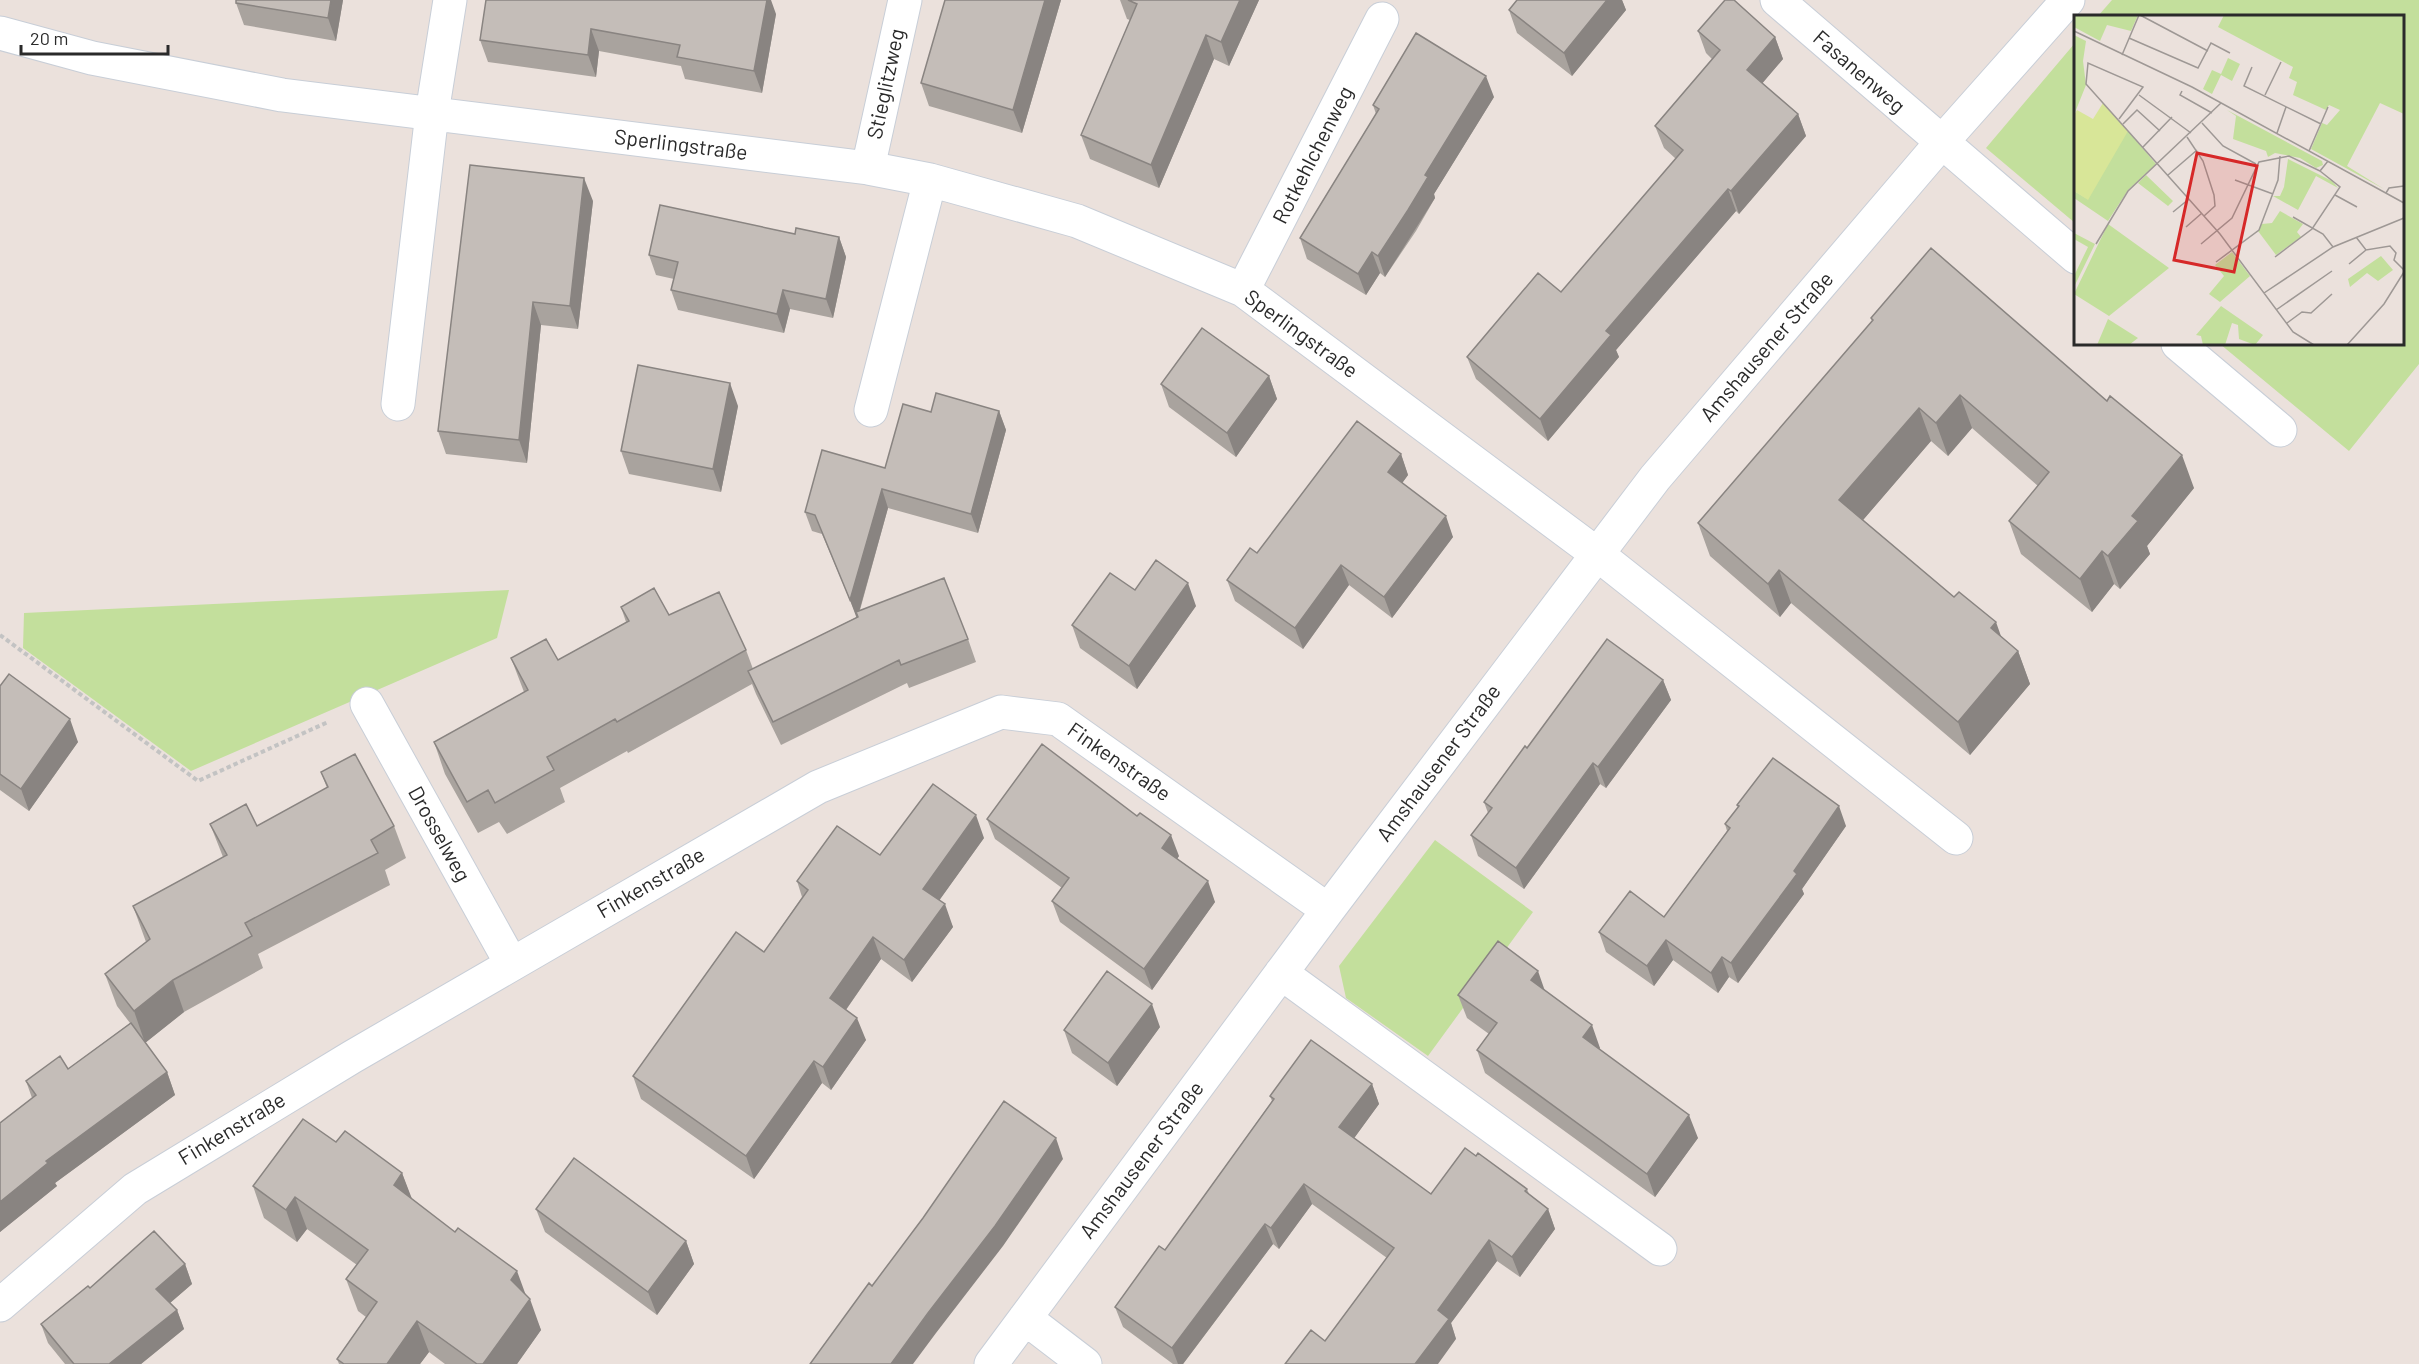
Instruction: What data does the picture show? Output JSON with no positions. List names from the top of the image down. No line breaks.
{"streets":{"street":["Fasanenweg","Stieglitzweg","Sperlingstraße","Rotkehlchenweg","Amshausener Straße","Finkenstraße","Drosselweg"]},"crossings":[["Fasanenweg","Amshausener Straße"],["Stieglitzweg","Sperlingstraße"],["Sperlingstraße","Rotkehlchenweg"],["Sperlingstraße","Amshausener Straße"],["Amshausener Straße","Finkenstraße"],["Finkenstraße","Drosselweg"]],"scale_bar":"20 m"}
